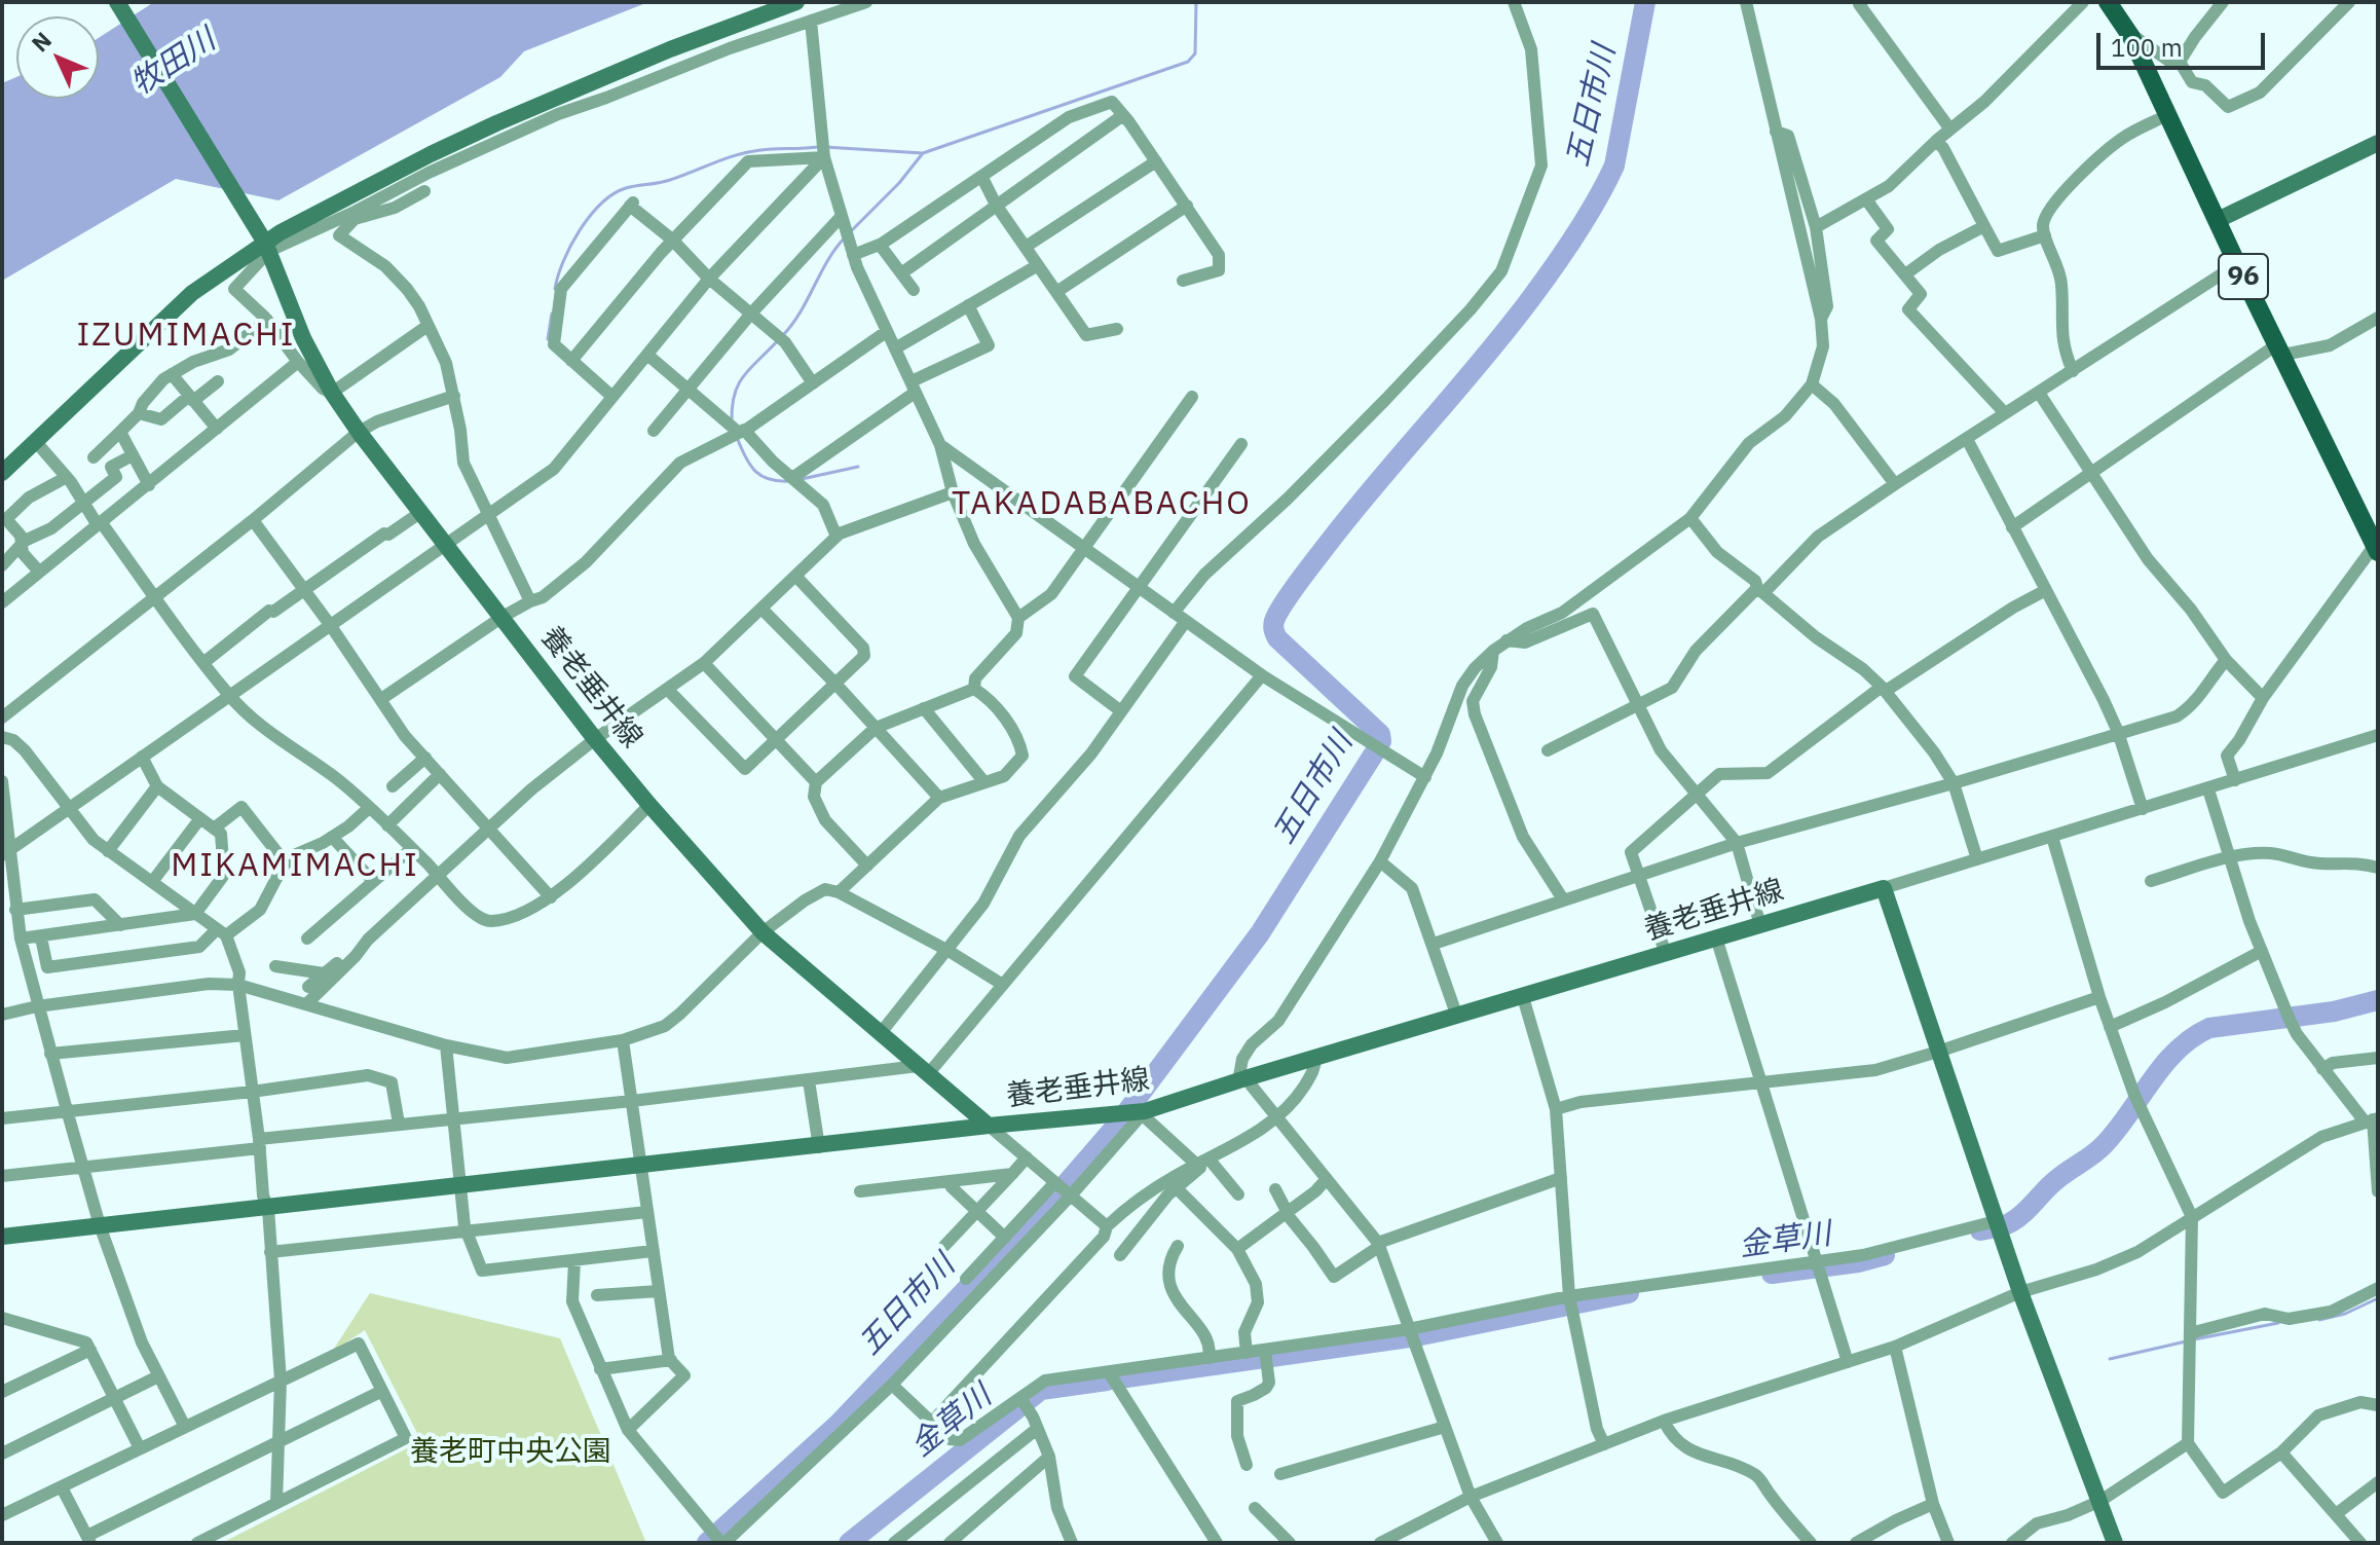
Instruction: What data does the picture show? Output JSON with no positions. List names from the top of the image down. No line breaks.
{"streets":{"main road":["96","養老垂井線"]},"districts":["IZUMIMACHI","TAKADABABACHO","MIKAMIMACHI"],"water":["牧田川","五日市川","金草川"],"parks":["養老町中央公園"],"scale_bar":"100 m","north":"top left"}
